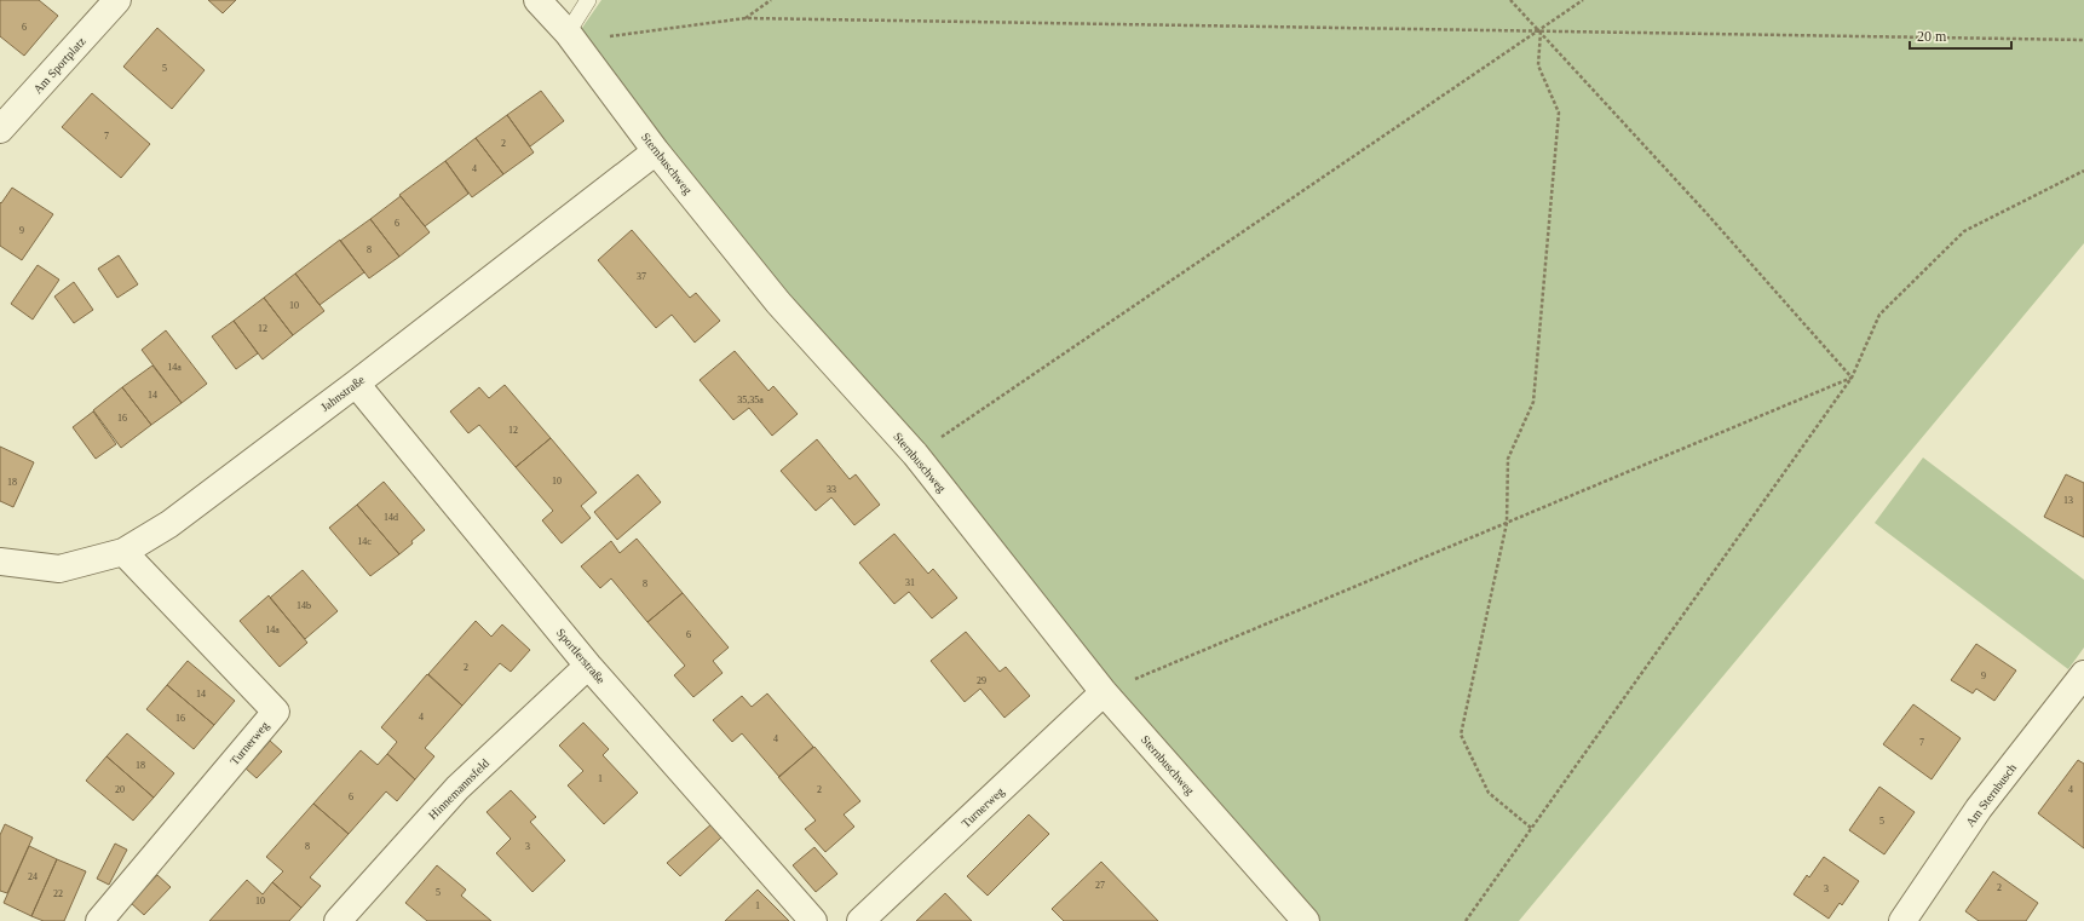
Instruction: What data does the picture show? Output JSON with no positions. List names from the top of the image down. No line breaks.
{"streets":{"street":["Am Sportplatz","Sternbuschweg","Jahnstraße","Sportlerstraße","Turnerweg","Hinnemannsfeld","Am Sternbusch"]},"crossings":[["Sternbuschweg","Jahnstraße"],["Sternbuschweg","Turnerweg"],["Jahnstraße","Sportlerstraße"],["Jahnstraße","Turnerweg"],["Sportlerstraße","Hinnemannsfeld"]],"house_numbers":["6","5","7","2","4","6","9","8","37","10","12","14a","14","35,35a","16","12","10","18","33","13","14d","14c","31","8","14b","14a","6","2","9","29","14","4","16","4","7","18","1","20","2","4","6","5","8","3","24","27","2","3","5","22","10","1"],"scale_bar":"20 m"}
